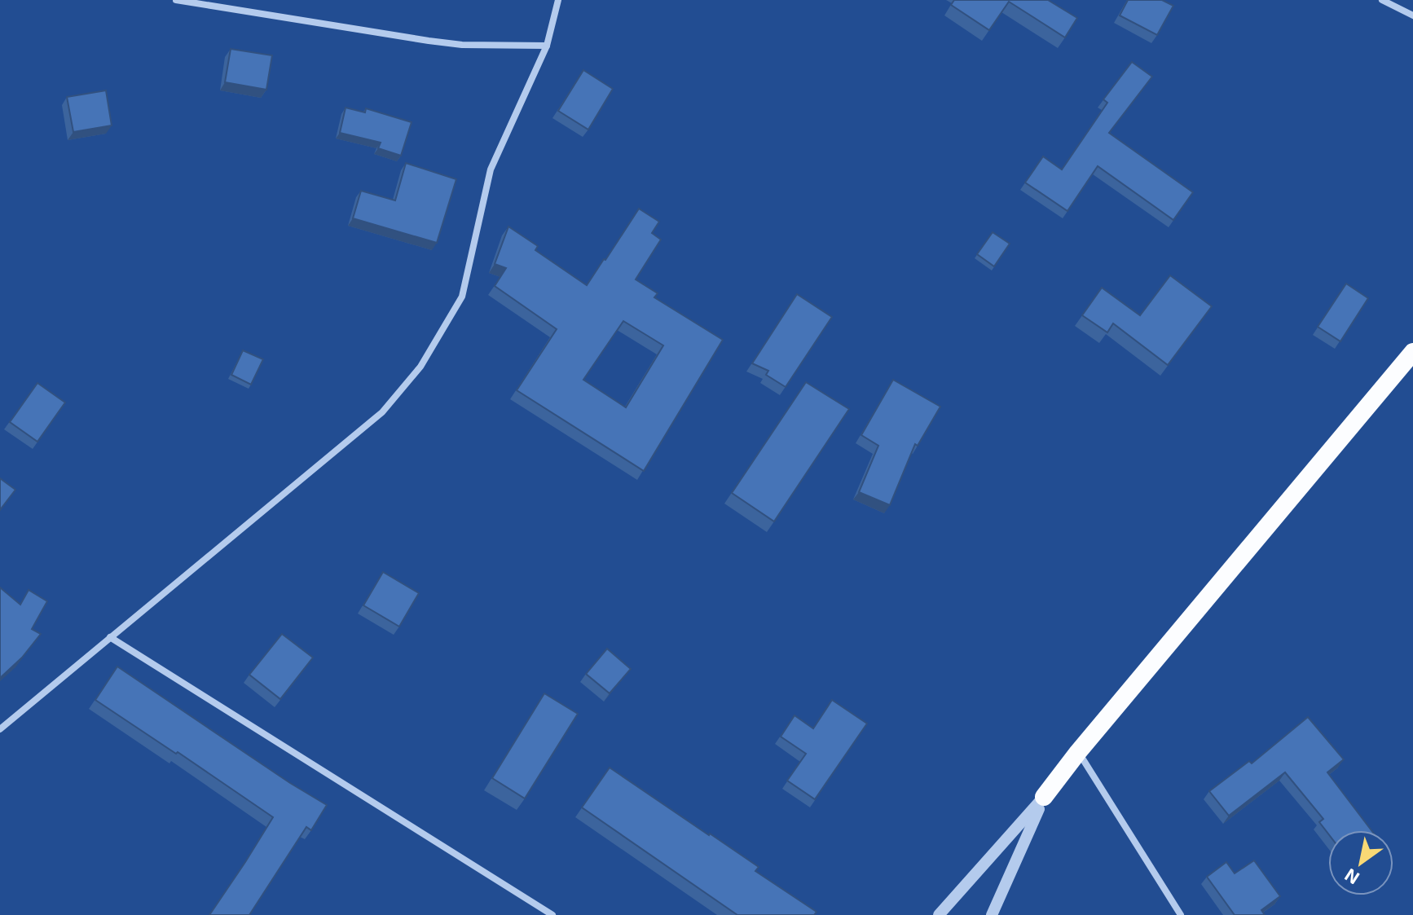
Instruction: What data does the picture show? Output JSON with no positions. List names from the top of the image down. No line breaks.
{"north":"bottom left"}
